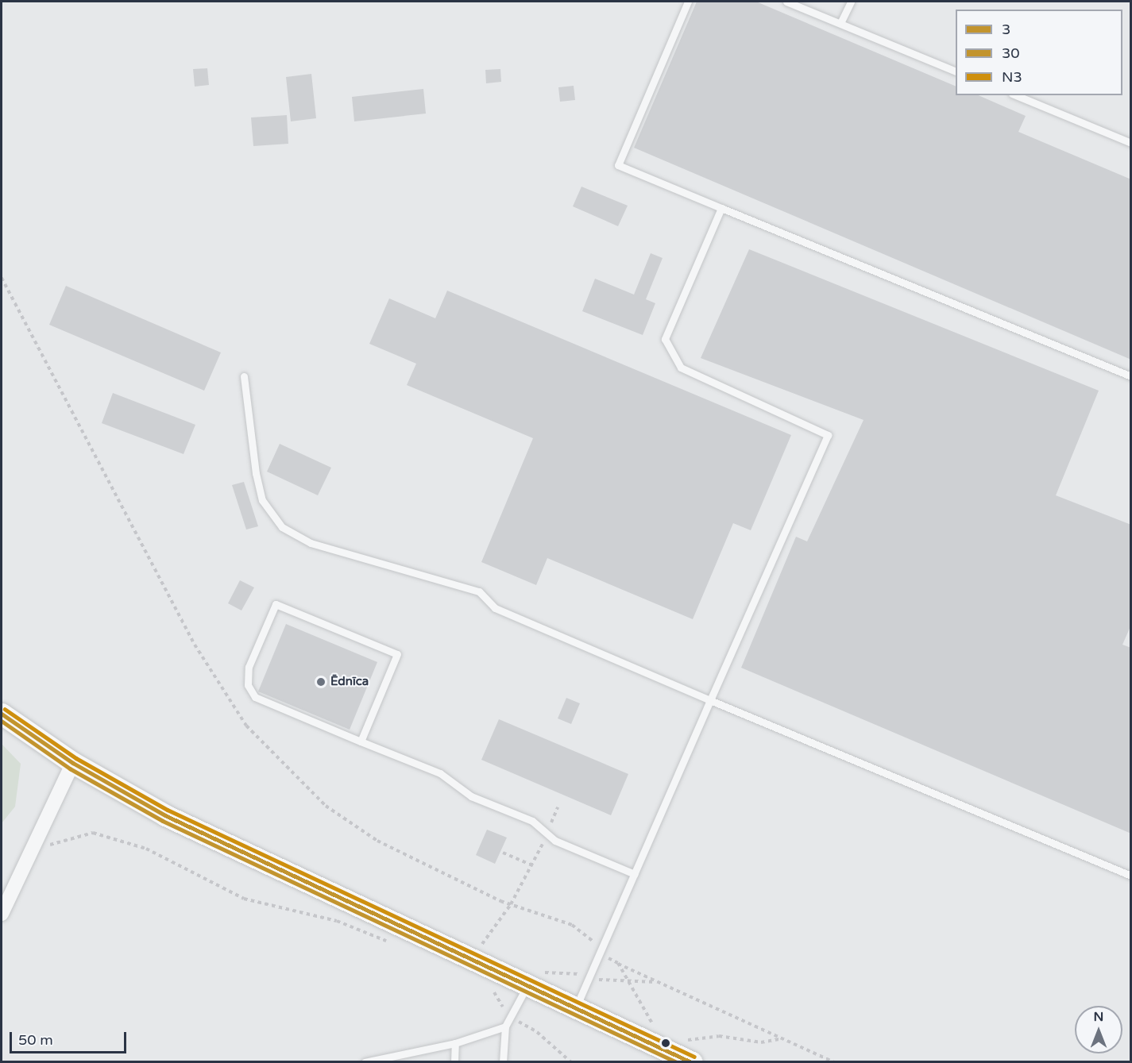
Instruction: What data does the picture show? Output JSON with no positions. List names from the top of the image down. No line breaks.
{"places":["Ēdnīca"],"lines":["transit line N3","transit line 3","transit line 30"],"legend":["3","30","N3"],"scale_bar":"50 m","north":"top"}
